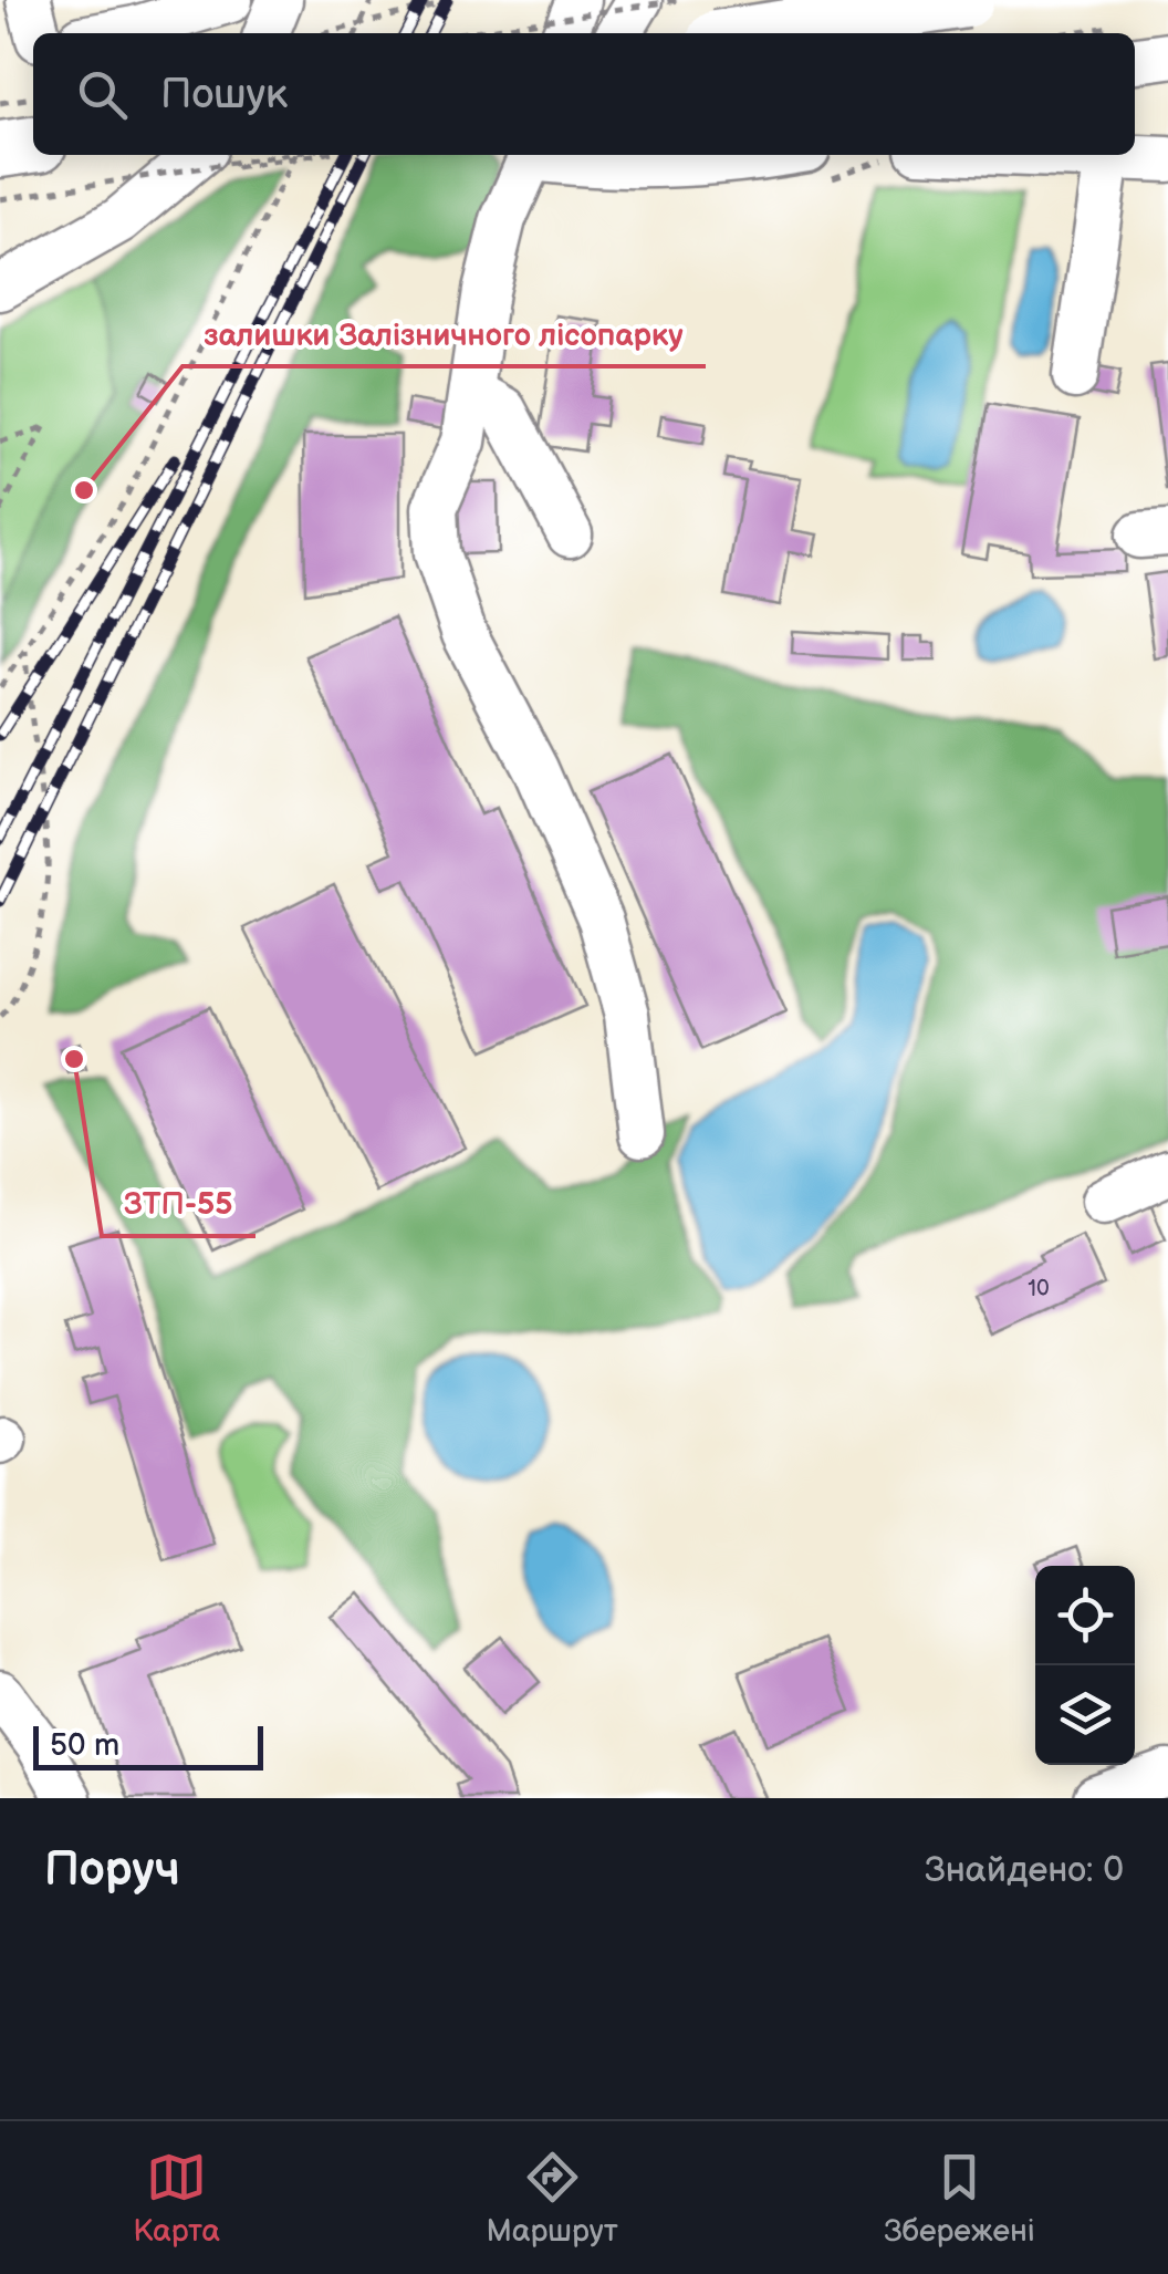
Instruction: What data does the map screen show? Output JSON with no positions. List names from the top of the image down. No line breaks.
{"places":["залишки Залізничного лісопарку","ЗТП-55"],"house_numbers":["10"],"scale_bar":"50 m","page":{"search":"Пошук","scale":"50 m","heading":["Поруч","Знайдено: 0"],"nav":["Карта","Маршрут","Збережені"]}}
